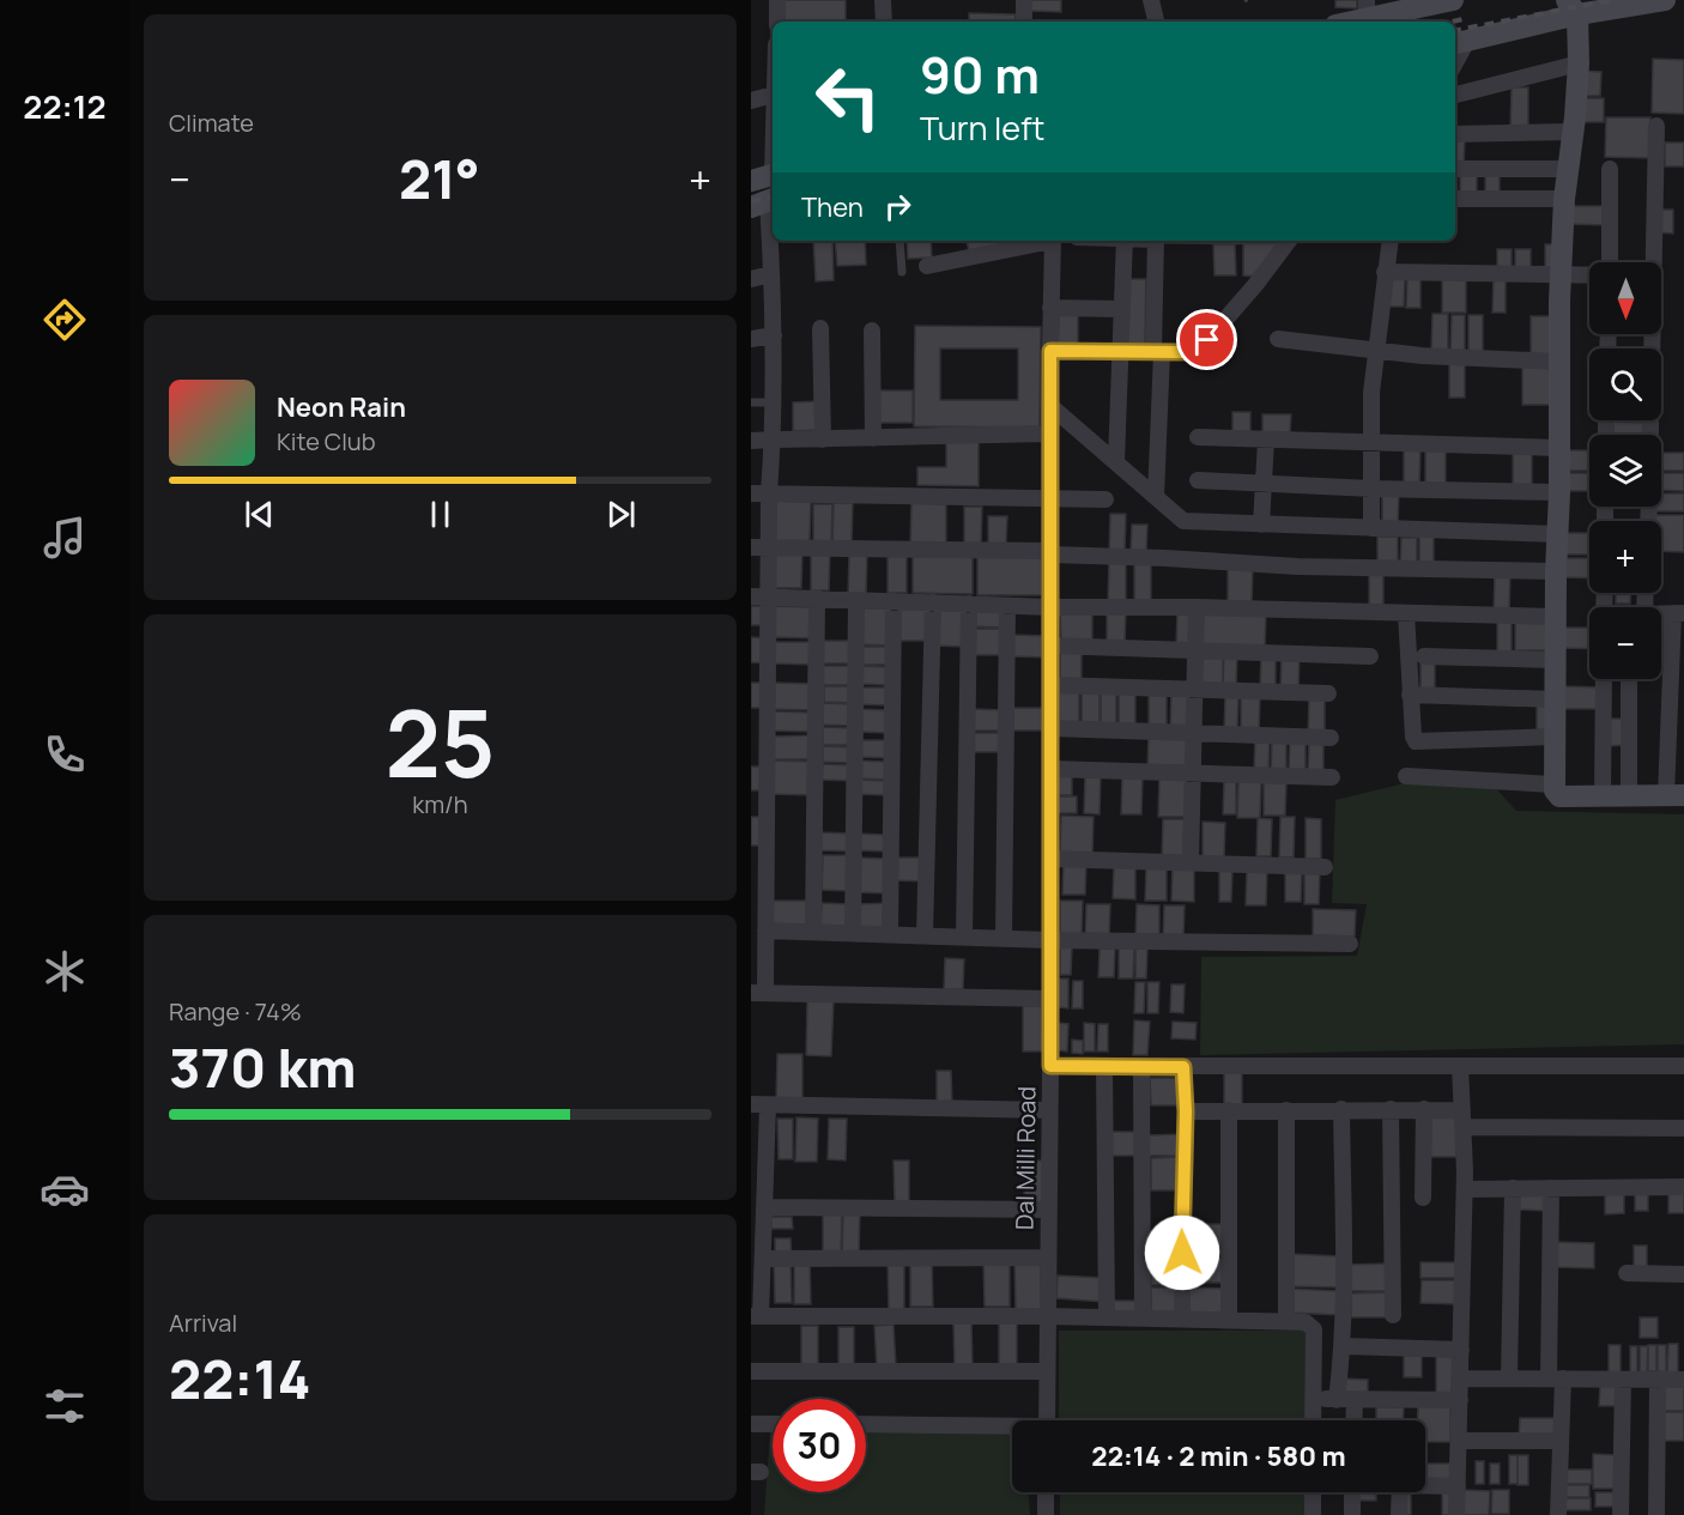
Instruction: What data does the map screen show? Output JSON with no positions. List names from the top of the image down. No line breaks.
{"streets":{"street":["Dal Milli Road"]},"north":"bottom","page":{"tabs":"22:12","tile":["Climate",["25","km/h"],["Range · 74%","370 km"],["Arrival","22:14"]],"turn":["90 m","Turn left"],"heat":["−","21°","+"],"then":"Then","map_buttons":["+","−"],"song":["Neon Rain","Kite Club"],"limit":"30","trip":"22:14 · 2 min · 580 m"}}
